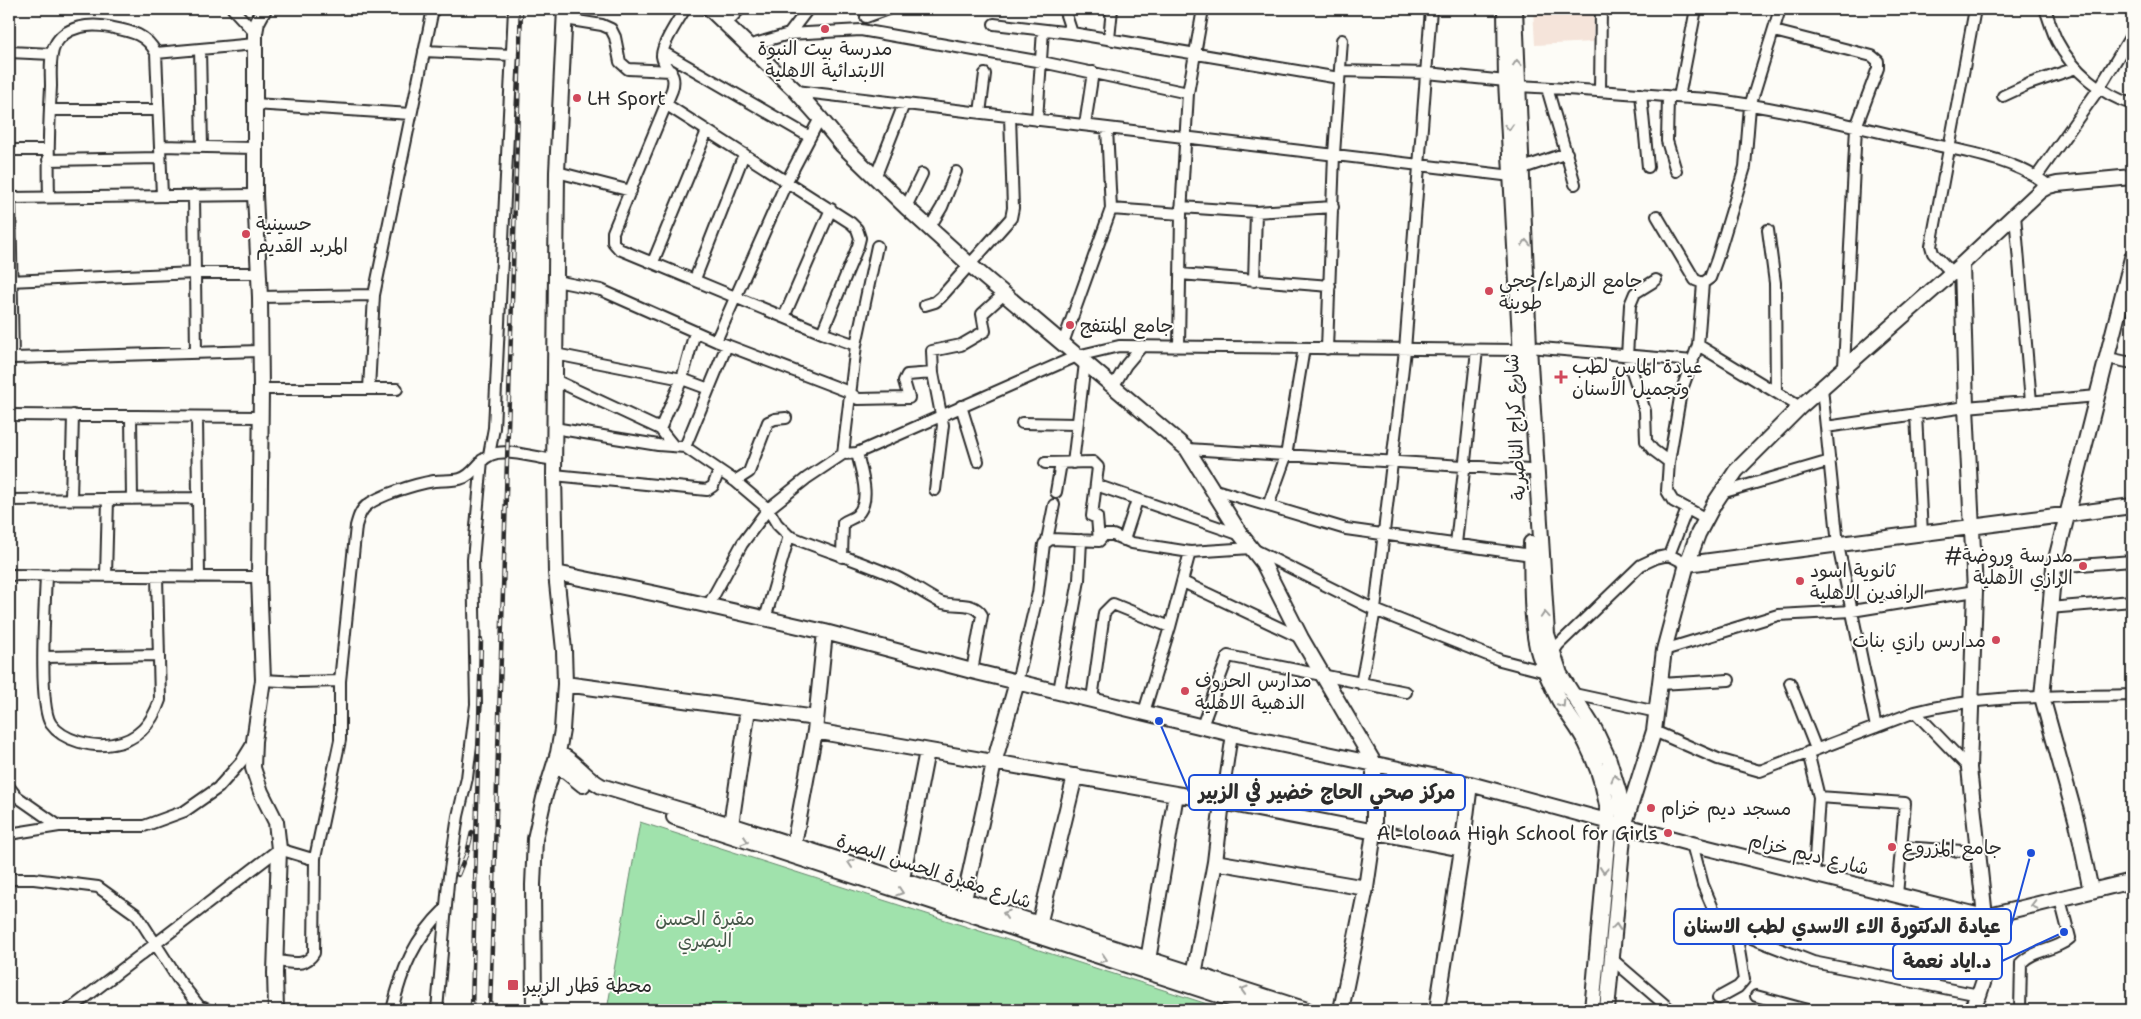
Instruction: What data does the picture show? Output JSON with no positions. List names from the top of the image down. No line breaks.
{"streets":{"street":["شارع كراج الناصرية","شارع ديم خزام","شارع مقبرة الحسن البصرة"]},"crossings":[["شارع كراج الناصرية","شارع ديم خزام"]],"parks":["مقبرة الحسن البصري"],"places":{"other":["مدرسة بيت النبوة الابتدائية الاهلية","LH Sport","حسينية المربد القديم","جامع الزهراء/حجي طوينة","جامع المنتفج","#مدرسة وروضة الرازي الأهلية","ثانوية اسود الرافدين الاهلية","مدارس رازي بنات","مدارس الحروف الذهبية الاهلية","مركز صحي الحاج خضير في الزبير","مسجد ديم خزام","Al-loloaa High School for Girls","جامع المزروع","عيادة الدكتورة الاء الاسدي لطب الاسنان","د.اياد نعمة"],"health":["عيادة الماس لطب وتجميل الأسنان"],"transit":["محطة قطار الزبير"]}}
